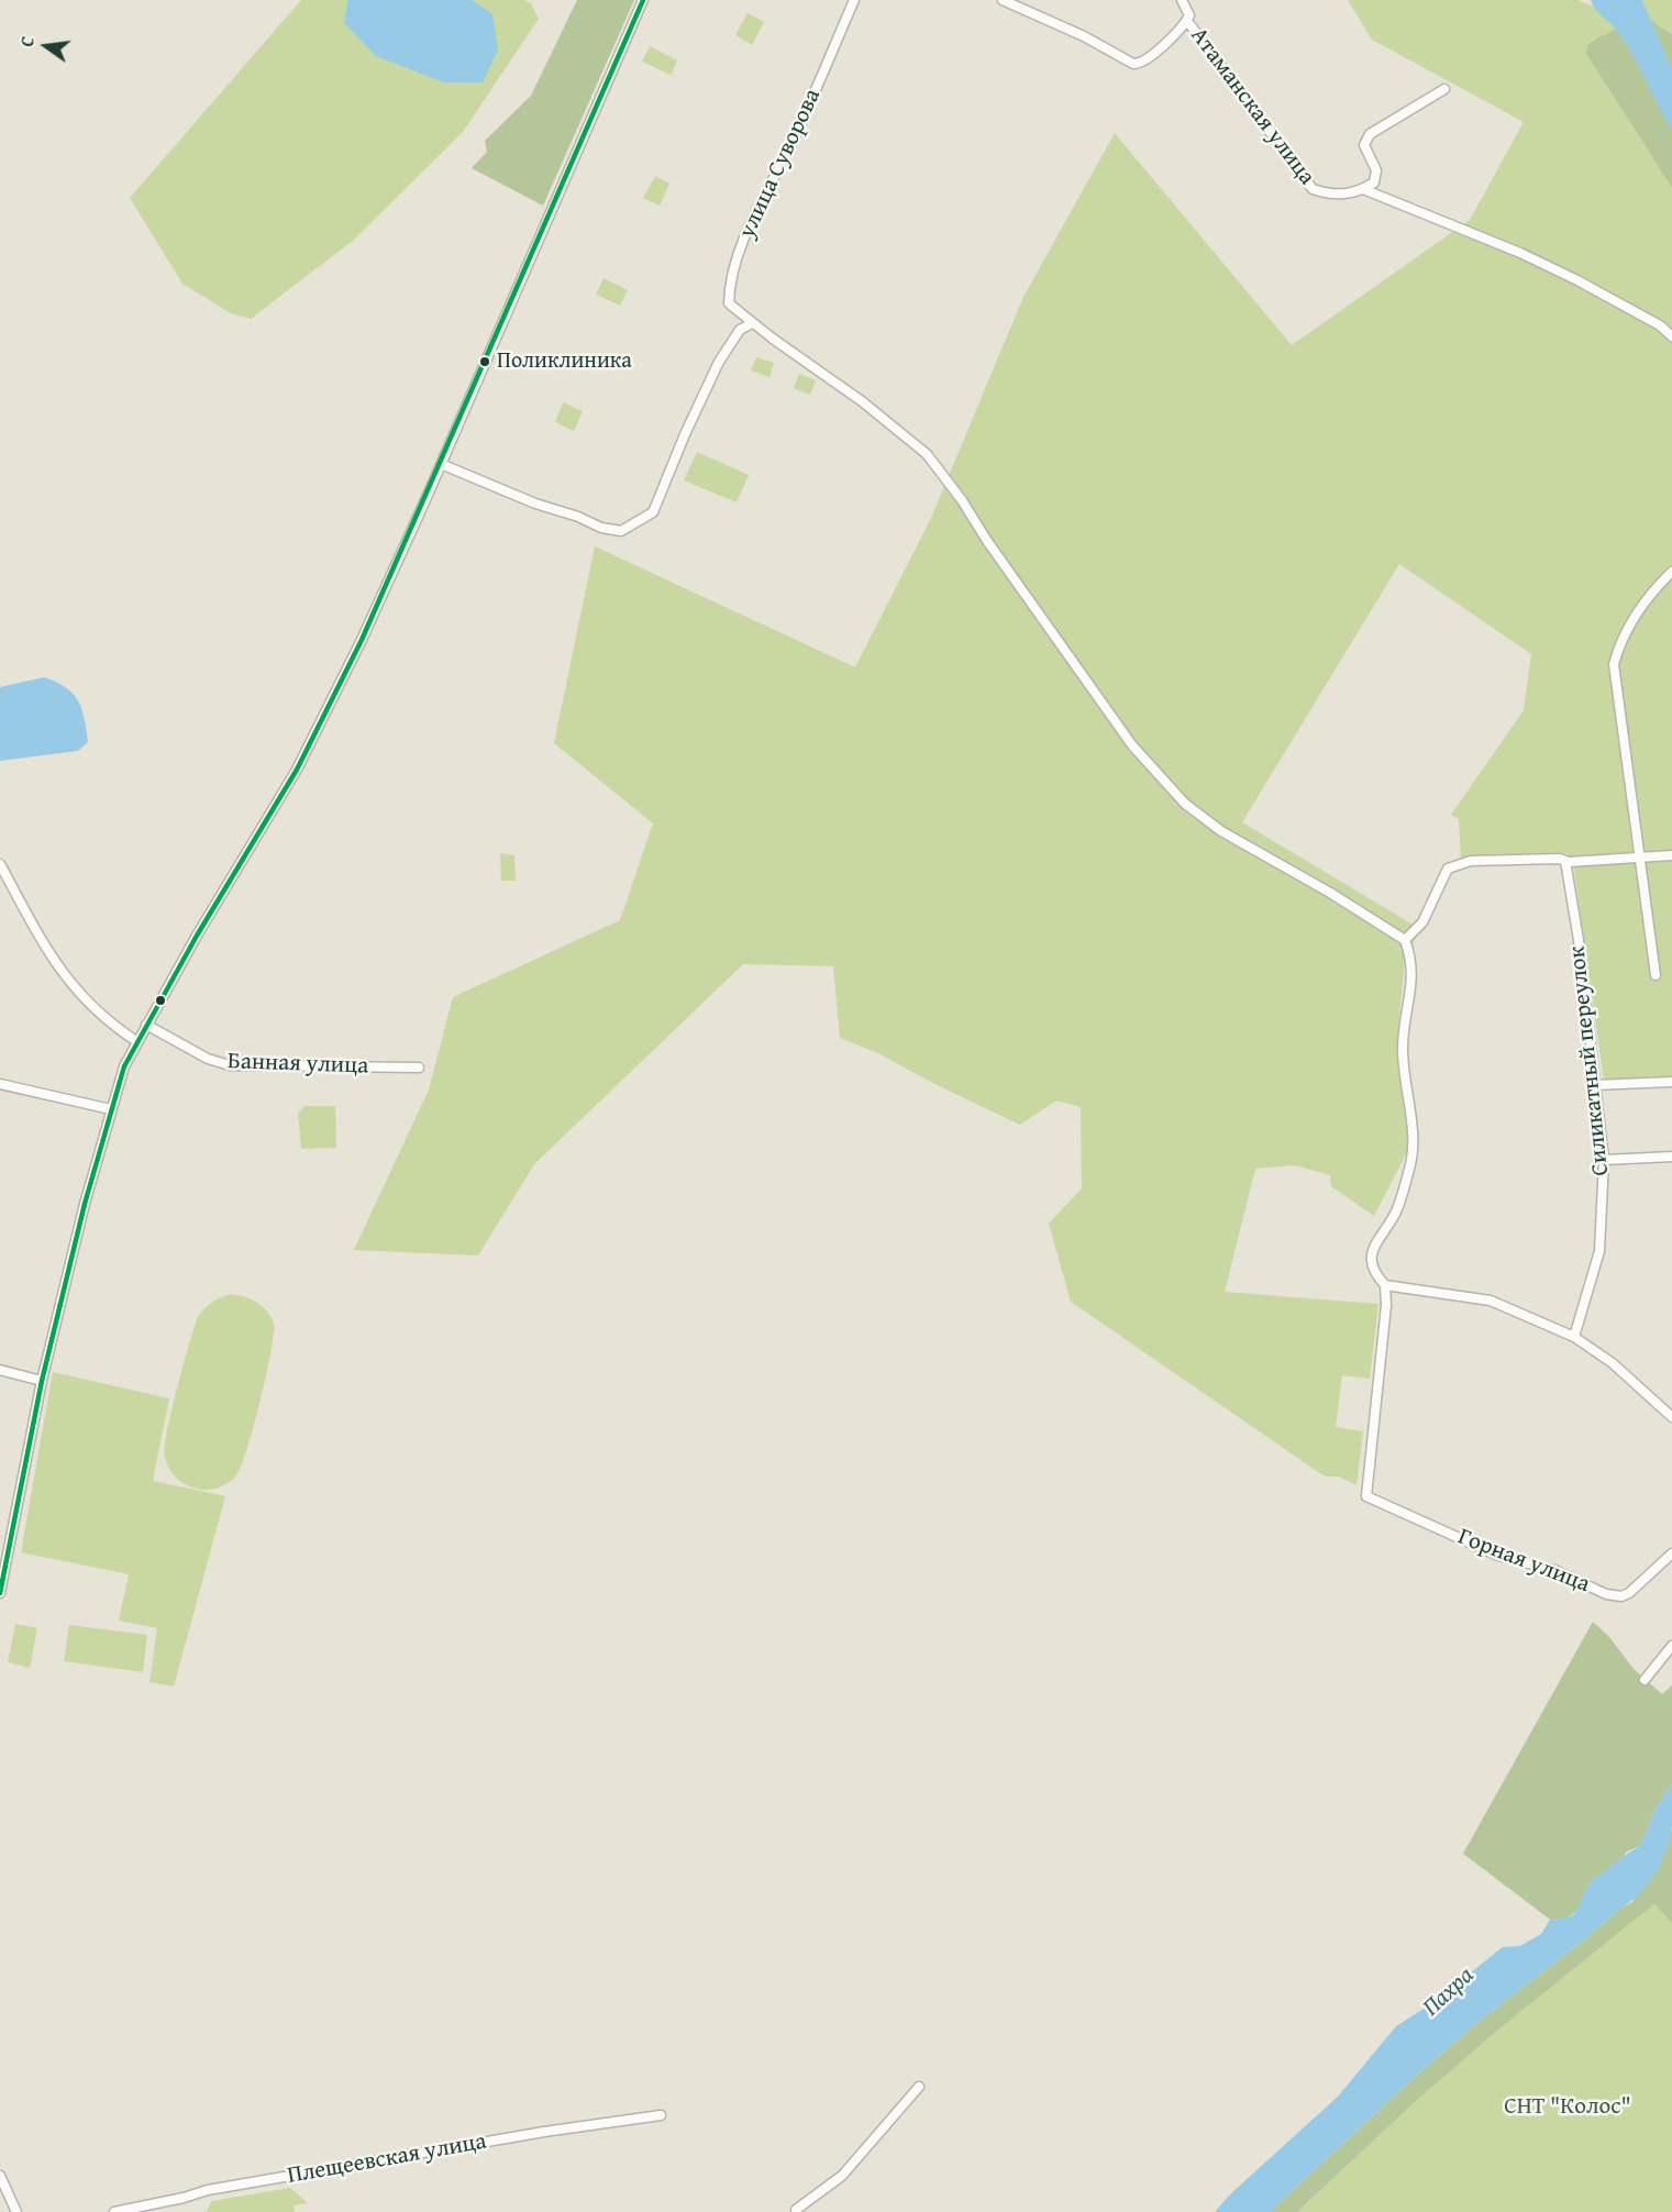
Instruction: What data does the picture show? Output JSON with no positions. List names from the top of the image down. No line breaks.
{"streets":{"street":["Атаманская улица","улица Суворова","Силикатный переулок","Банная улица","Горная улица","Плещеевская улица"]},"water":["Пахра"],"parks":["СНТ \"Колос\""],"places":["Поликлиника"],"north":"left"}
